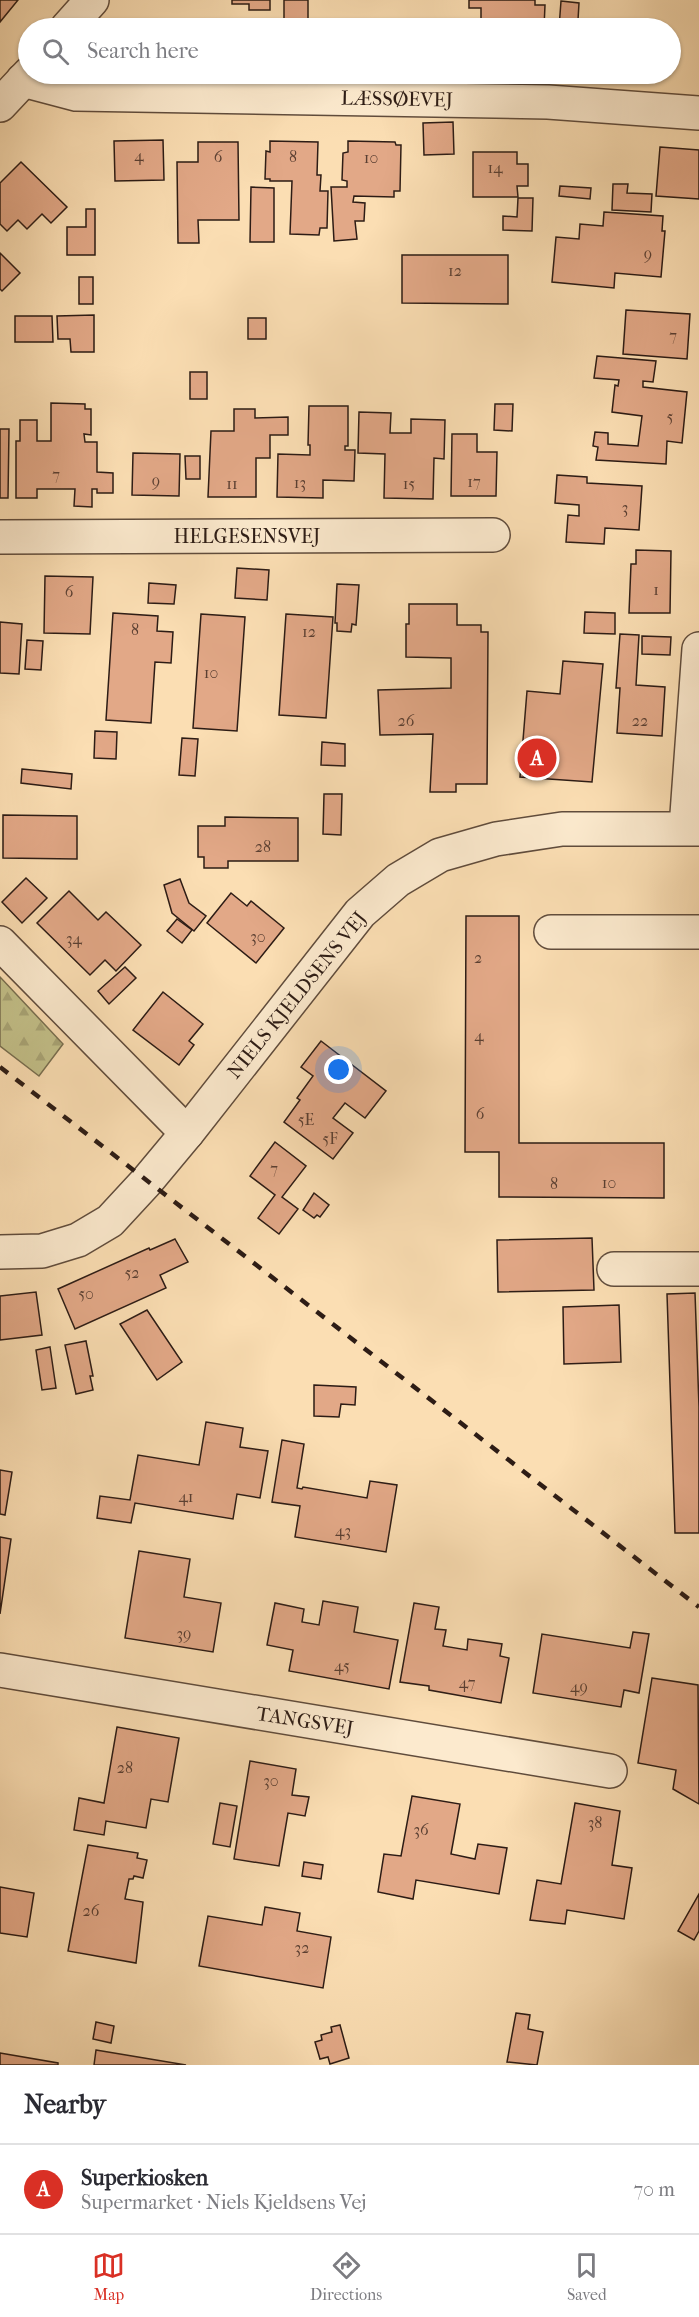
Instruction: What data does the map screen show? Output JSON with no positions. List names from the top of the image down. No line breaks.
{"streets":{"street":["LÆSSØEVEJ","HELGESENSVEJ","NIELS KJELDSENS VEJ","TANGSVEJ"]},"house_numbers":["4","6","8","10","14","9","12","7","5","7","9","17","13","11","15","3","1","6","8","12","10","26","22","28","30","34","2","4","6","5E","5F","7","10","8","52","50","41","43","39","45","47","49","28","30","38","36","26","32"],"page":{"search":"Search here","pins":"A","heading":"Nearby","list":[{"mark":"A","name":"Superkiosken","note":"Supermarket · Niels Kjeldsens Vej","value":"70 m"}],"nav":["Map","Directions","Saved"]}}
